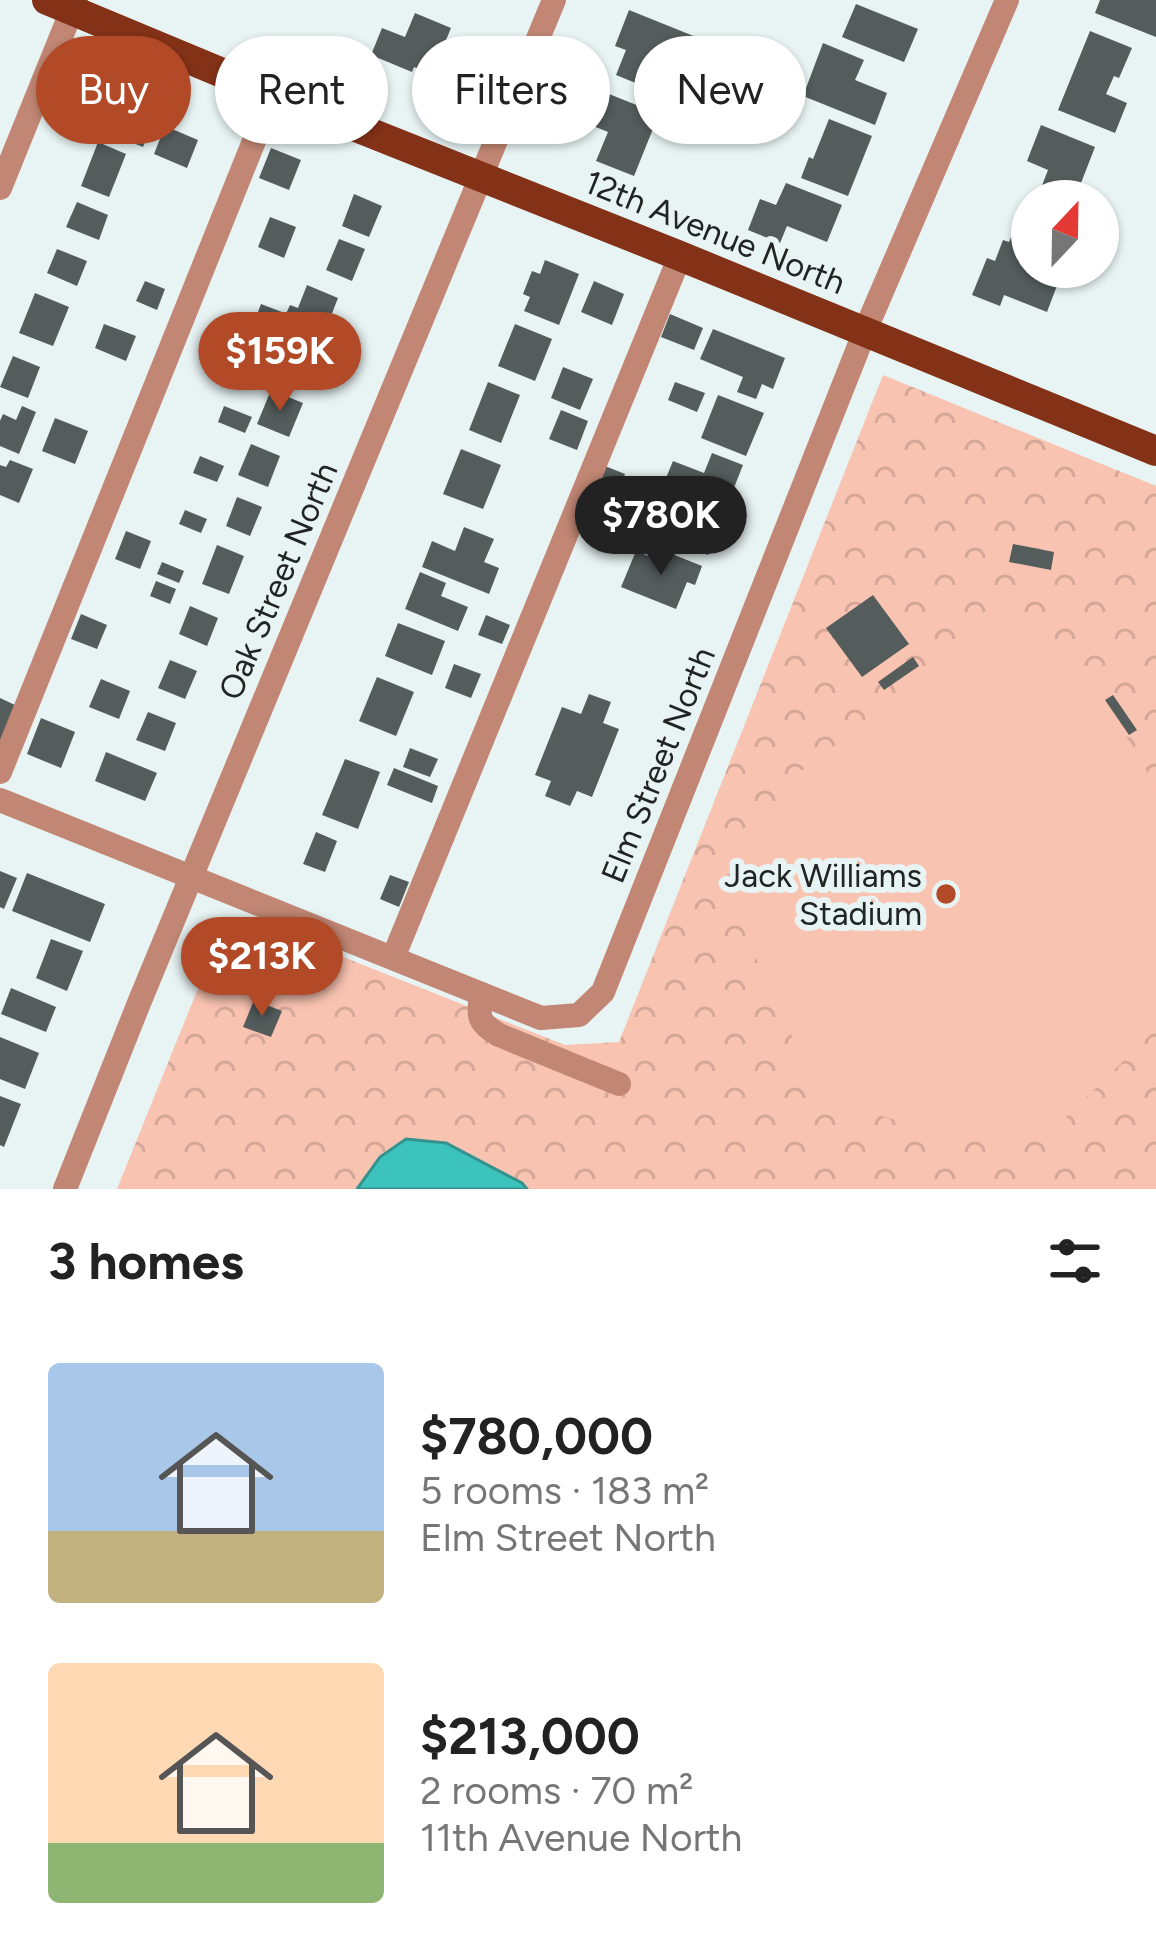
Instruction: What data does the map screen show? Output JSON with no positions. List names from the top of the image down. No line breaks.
{"streets":{"main road":["12th Avenue North"],"street":["Oak Street North","Elm Street North"]},"crossings":[["12th Avenue North","Oak Street North"],["12th Avenue North","Elm Street North"]],"places":["Jack Williams Stadium"],"north":"top","page":{"chip":["Buy","Rent","Filters","New"],"price":["$159K","$780K","$213K"],"heading":"3 homes","list":[{"name":"$780,000","note":"5 rooms · 183 m² · Elm Street North"},{"name":"$213,000","note":"2 rooms · 70 m² · 11th Avenue North"}]}}
